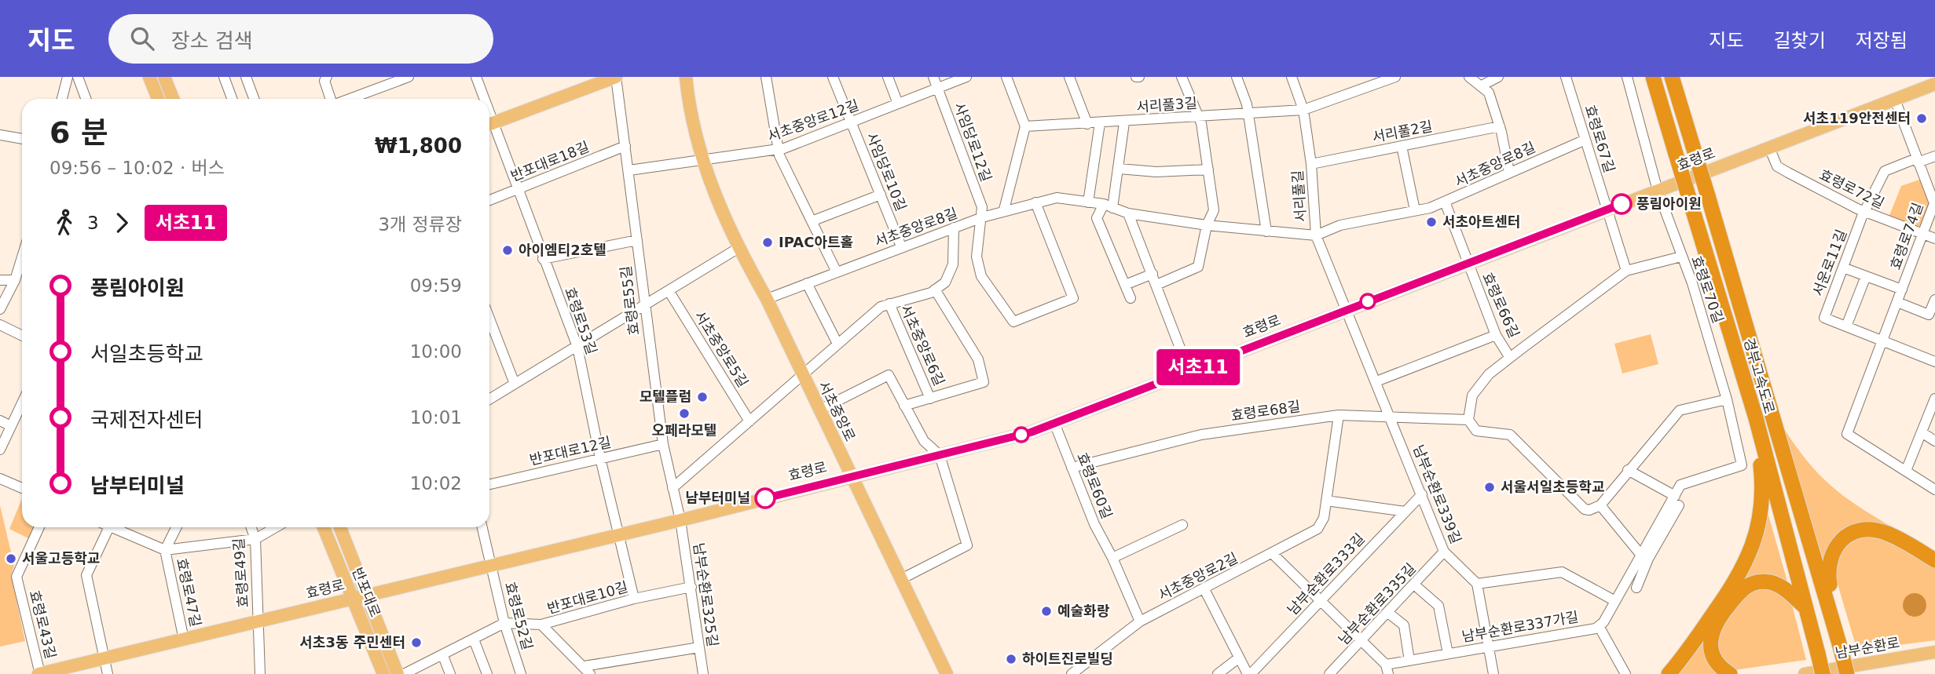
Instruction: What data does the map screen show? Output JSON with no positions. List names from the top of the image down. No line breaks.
{"streets":{"highway":["경부고속도로"],"main road":["효령로","서초중앙로","반포대로","남부순환로"],"street":["서리풀3길","서초중앙로12길","서리풀2길","효령로67길","사임당로12길","반포대로18길","서초중앙로8길","사임당로10길","효령로72길","서리풀길","효령로74길","서운로11길","효령로70길","효령로55길","효령로66길","효령로53길","서초중앙로6길","서초중앙로5길","효령로68길","반포대로12길","효령로60길","남부순환로339길","효령로49길","남부순환로333길","서초중앙로2길","효령로47길","남부순환로325길","반포대로10길","남부순환로335길","효령로52길","효령로43길","남부순환로337가길"]},"crossings":[["서리풀3길","사임당로12길"],["서리풀3길","서리풀길"],["서초중앙로12길","사임당로12길"],["서초중앙로12길","사임당로10길"],["서초중앙로12길","서초중앙로"],["서리풀2길","서리풀길"],["효령로67길","효령로"],["효령로67길","서초중앙로8길"],["사임당로12길","서초중앙로8길"],["효령로","효령로72길"],["효령로","서리풀길"],["효령로","효령로74길"],["효령로","효령로70길"],["효령로","효령로55길"],["효령로","효령로66길"],["효령로","효령로53길"],["효령로","서초중앙로"],["효령로","효령로60길"],["효령로","남부순환로339길"],["효령로","효령로49길"],["효령로","효령로47길"],["효령로","반포대로"],["효령로","남부순환로325길"],["효령로","효령로52길"],["효령로","효령로43길"],["반포대로18길","효령로55길"],["반포대로18길","효령로53길"],["서초중앙로8길","사임당로10길"],["서초중앙로8길","서리풀길"],["서초중앙로8길","서초중앙로"],["효령로72길","효령로74길"],["효령로72길","서운로11길"],["서리풀길","남부순환로339길"],["효령로74길","서운로11길"],["효령로70길","남부순환로337가길"],["효령로55길","반포대로12길"],["효령로55길","남부순환로325길"],["효령로53길","반포대로12길"],["서초중앙로6길","서초중앙로"],["효령로68길","효령로60길"],["효령로68길","남부순환로339길"],["효령로68길","서초중앙로2길"],["효령로60길","서초중앙로2길"],["남부순환로339길","남부순환로333길"],["남부순환로339길","남부순환로335길"],["남부순환로333길","서초중앙로2길"],["남부순환로325길","반포대로10길"],["반포대로10길","효령로52길"],["남부순환로335길","남부순환로337가길"]],"places":["서초119안전센터","풍림아이원","서초아트센터","IPAC아트홀","아이엠티2호텔","모텔플럼","오페라모텔","서울서일초등학교","남부터미널","서울고등학교","예술화랑","서초3동 주민센터","하이트진로빌딩"],"lines":["bus line 서초11"],"page":{"header":"지도","search":"장소 검색","nav":["지도","길찾기","저장됨"],"on_map":"서초11","heading":["6 분","09:56 – 10:02 · 버스","₩1,800"],"legs":["3","서초11","3개 정류장"],"list":[{"name":"풍림아이원","value":"09:59"},{"name":"서일초등학교","value":"10:00"},{"name":"국제전자센터","value":"10:01"},{"name":"남부터미널","value":"10:02"}]}}
